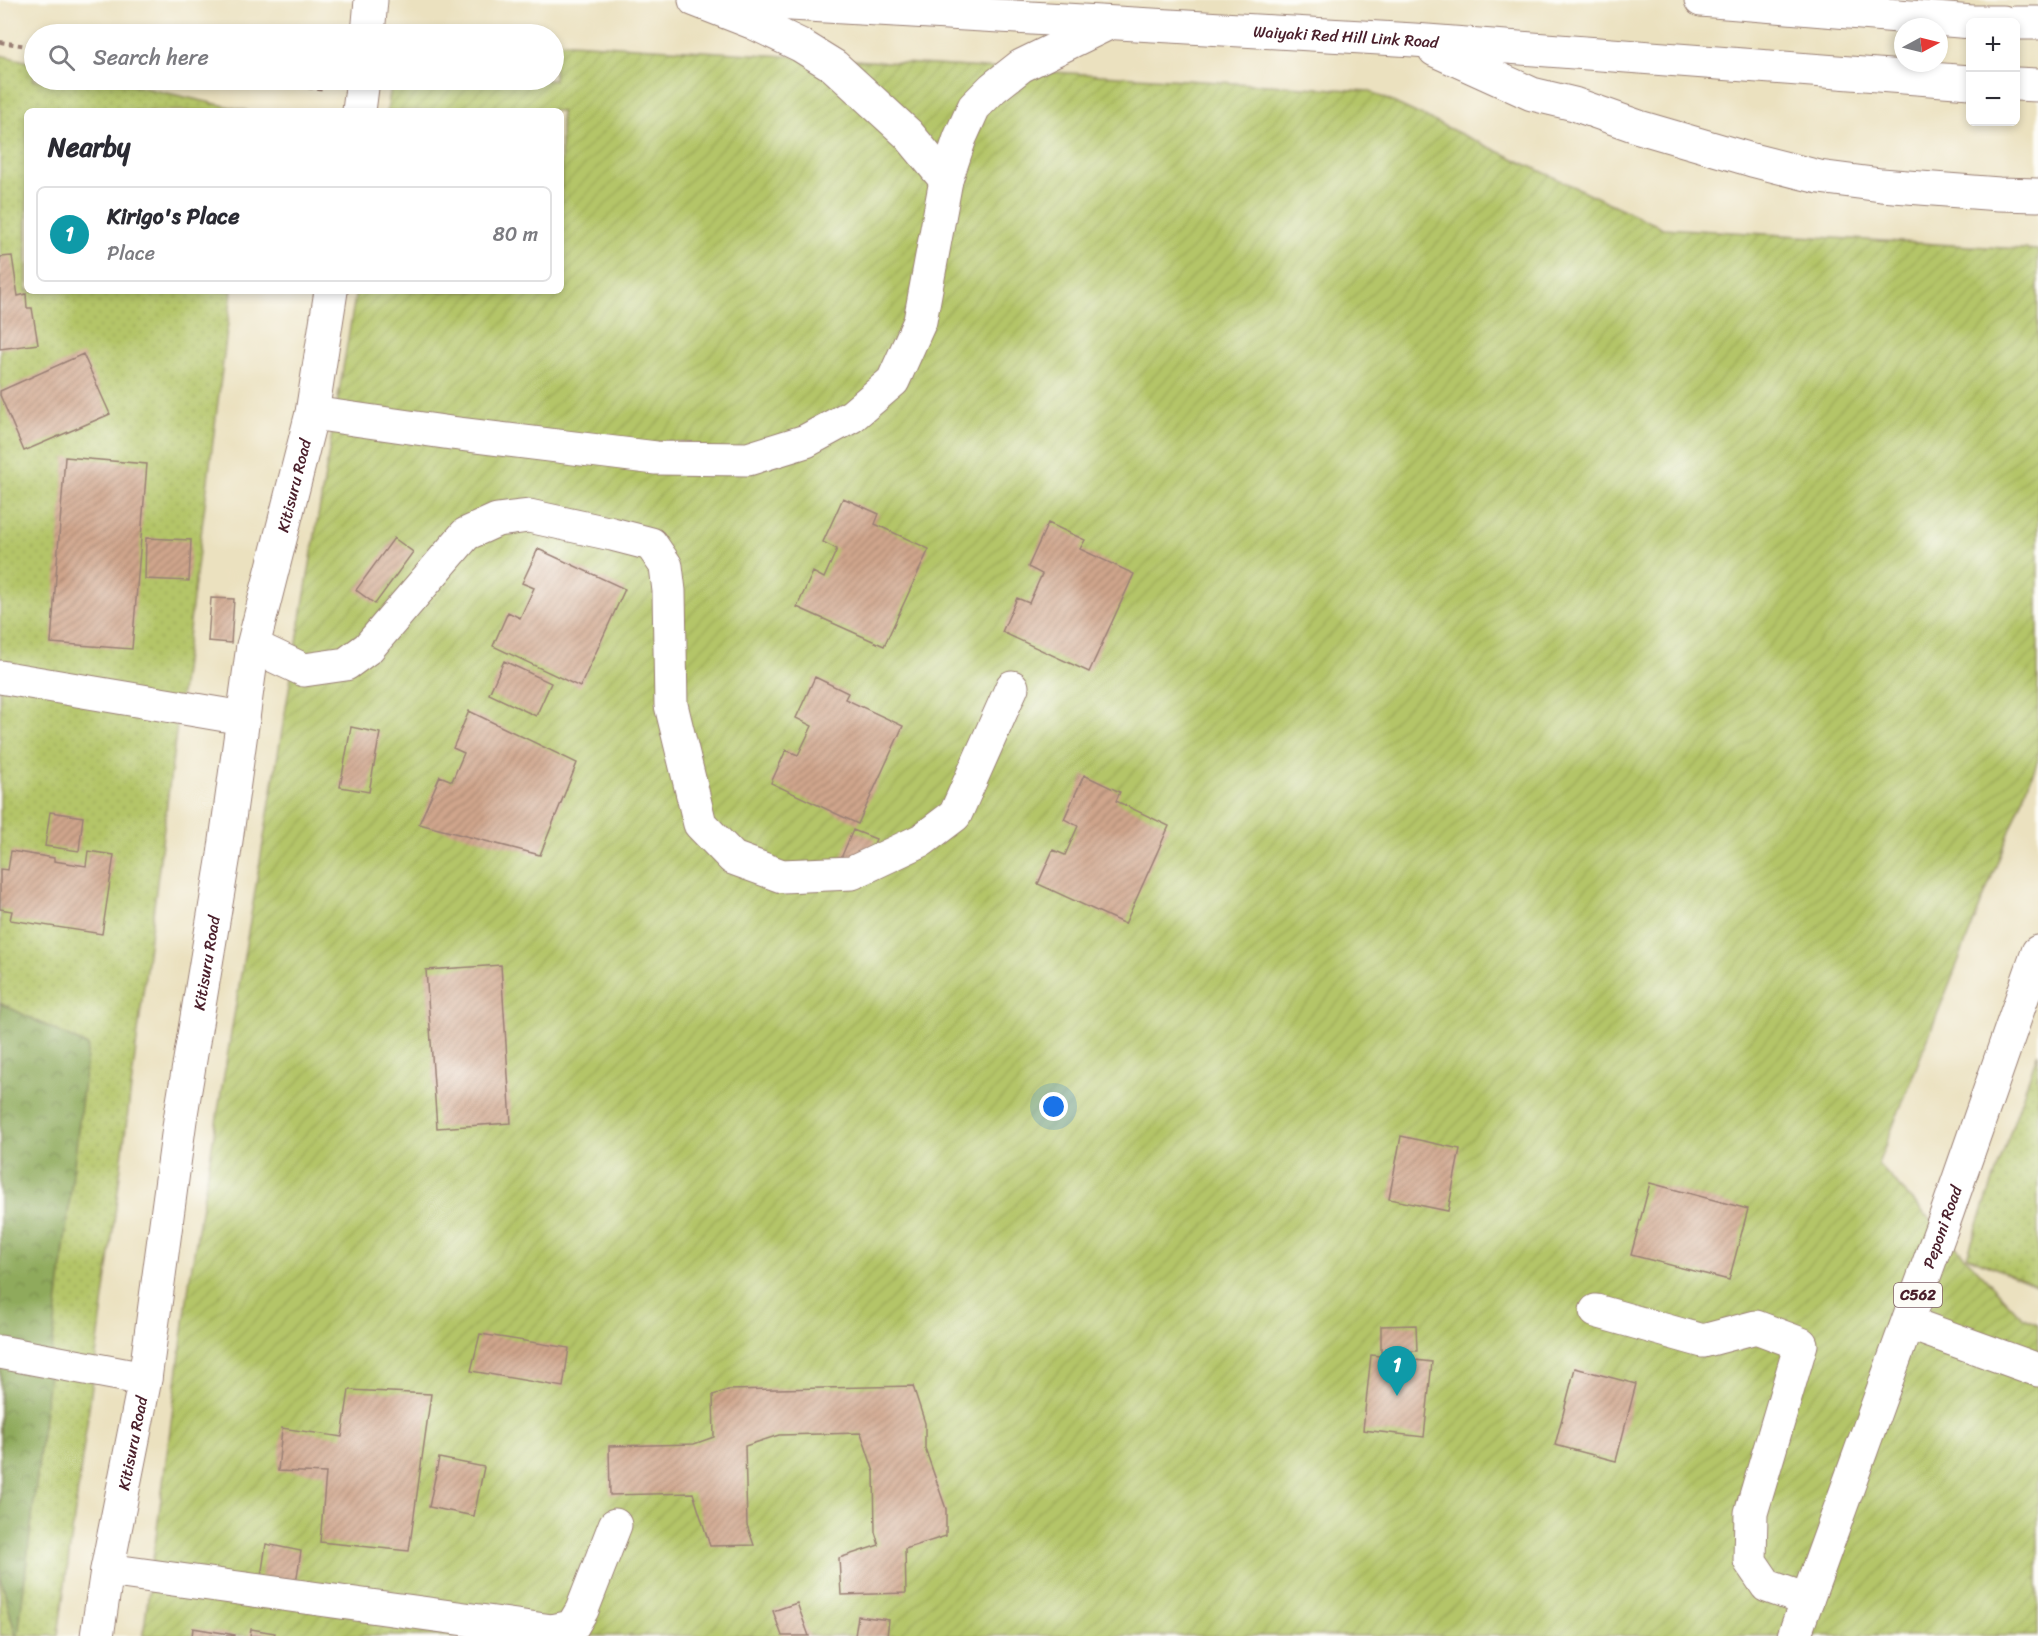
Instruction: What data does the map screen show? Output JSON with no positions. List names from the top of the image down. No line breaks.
{"streets":{"main road":["Waiyaki Red Hill Link Road","Kitisuru Road","Peponi Road","C562"]},"north":"right","page":{"map_buttons":["+","−"],"search":"Search here","heading":"Nearby","list":[{"mark":"1","name":"Kirigo's Place","note":"Place","value":"80 m"}],"pins":"1"}}
